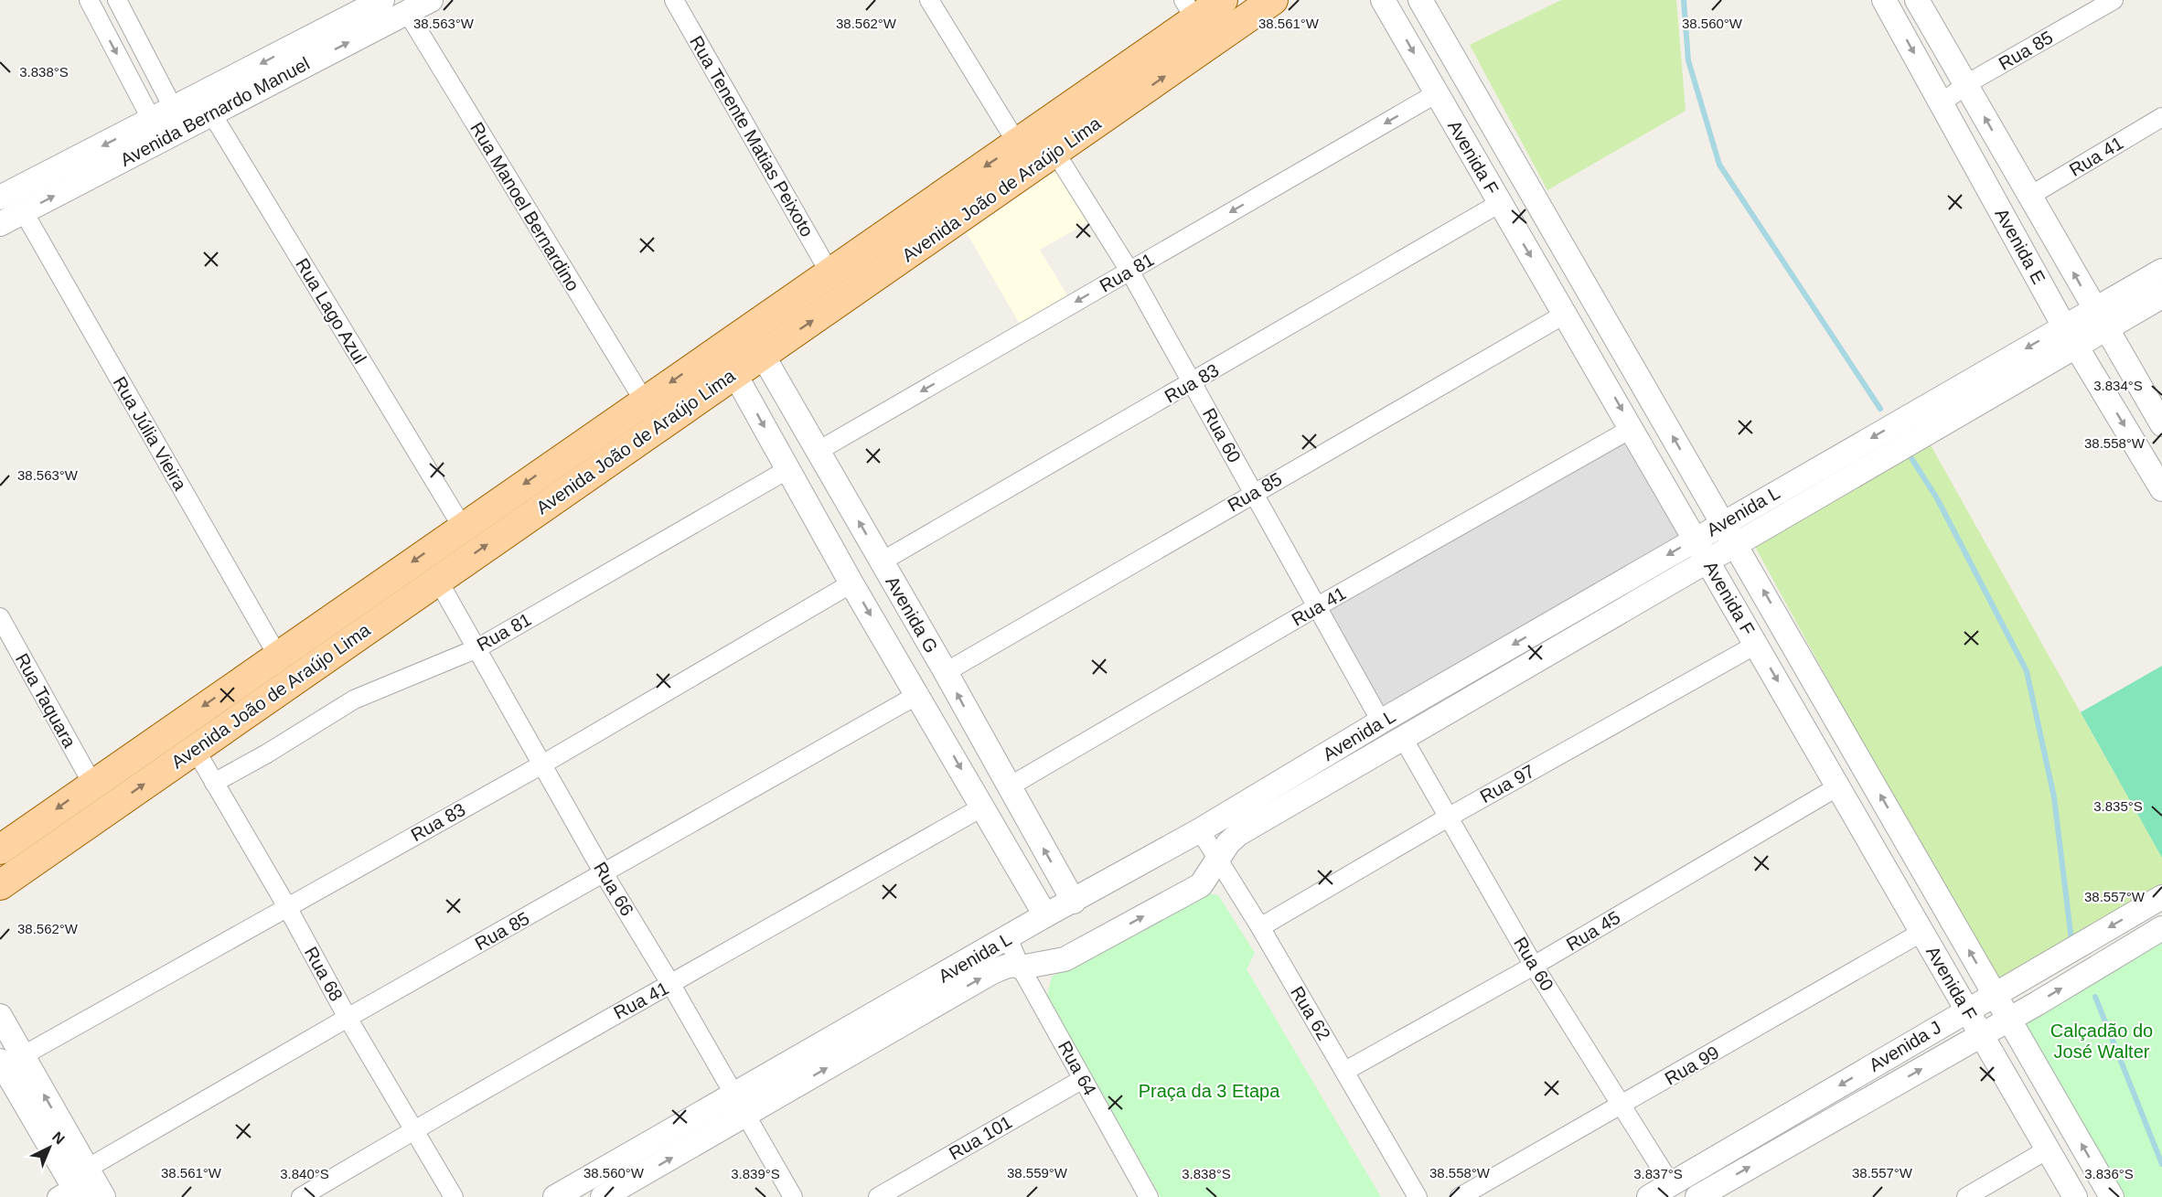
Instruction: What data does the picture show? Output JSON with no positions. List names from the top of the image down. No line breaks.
{"streets":{"main road":["Avenida João de Araújo Lima"],"street":["Rua 85","Avenida Bernardo Manuel","Rua Tenente Matias Peixoto","Rua 41","Avenida F","Rua Manoel Bernardino","Avenida E","Rua 81","Rua Lago Azul","Rua 83","Rua Júlia Vieira","Rua 60","Avenida L","Avenida G","Rua Taquara","Rua 97","Rua 66","Rua 45","Rua 68","Rua 62","Avenida J","Rua 99","Rua 64","Rua 101"]},"crossings":[["Rua 85","Avenida F"],["Rua 85","Avenida E"],["Rua 85","Rua 60"],["Rua 85","Avenida G"],["Rua 85","Rua 66"],["Rua 85","Rua 68"],["Avenida Bernardo Manuel","Rua Manoel Bernardino"],["Avenida Bernardo Manuel","Rua Lago Azul"],["Avenida Bernardo Manuel","Rua Júlia Vieira"],["Rua Tenente Matias Peixoto","Avenida João de Araújo Lima"],["Rua 41","Avenida F"],["Rua 41","Avenida E"],["Rua 41","Rua 60"],["Rua 41","Avenida G"],["Rua 41","Rua 66"],["Rua 41","Rua 68"],["Avenida F","Rua 81"],["Avenida F","Rua 83"],["Avenida F","Avenida L"],["Avenida F","Rua 97"],["Avenida F","Rua 45"],["Avenida F","Avenida J"],["Avenida F","Rua 99"],["Avenida João de Araújo Lima","Rua Manoel Bernardino"],["Avenida João de Araújo Lima","Rua Lago Azul"],["Avenida João de Araújo Lima","Rua Júlia Vieira"],["Avenida João de Araújo Lima","Rua 60"],["Avenida João de Araújo Lima","Avenida G"],["Avenida João de Araújo Lima","Rua Taquara"],["Avenida João de Araújo Lima","Rua 66"],["Avenida João de Araújo Lima","Rua 68"],["Avenida E","Avenida L"],["Rua 81","Rua 60"],["Rua 81","Avenida G"],["Rua 81","Rua 66"],["Rua 81","Rua 68"],["Rua 83","Rua 60"],["Rua 83","Avenida G"],["Rua 83","Rua 66"],["Rua 83","Rua 68"],["Rua 60","Avenida L"],["Rua 60","Rua 97"],["Rua 60","Rua 45"],["Rua 60","Avenida J"],["Rua 60","Rua 99"],["Avenida L","Avenida G"],["Avenida L","Rua 66"],["Avenida L","Rua 62"],["Avenida L","Rua 64"],["Rua 97","Rua 62"],["Rua 45","Rua 62"],["Rua 64","Rua 101"]],"one_way":["Rua 81"],"parks":["Calçadão do José Walter","Praça da 3 Etapa"],"north":"top right","coordinates":["38.563°W","38.562°W","38.561°W","38.560°W","3.838°S","3.834°S","38.558°W","3.835°S","38.557°W","38.559°W","3.840°S","3.839°S","3.837°S","3.836°S"]}
